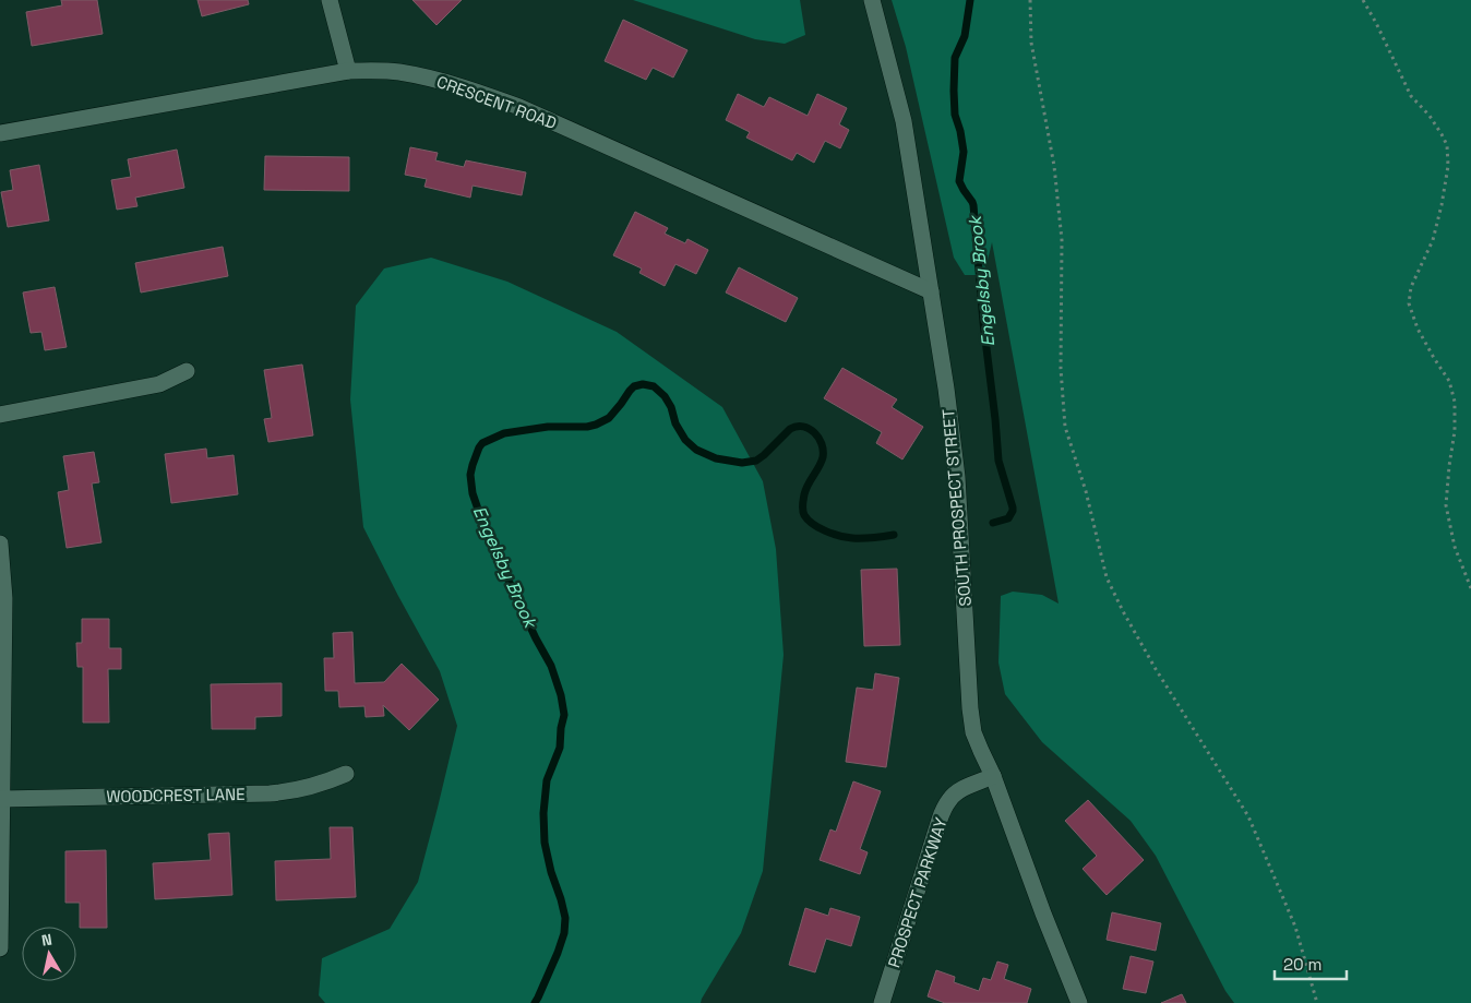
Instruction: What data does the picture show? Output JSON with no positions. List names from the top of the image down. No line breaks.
{"streets":{"street":["CRESCENT ROAD","SOUTH PROSPECT STREET","WOODCREST LANE","PROSPECT PARKWAY"]},"crossings":[["CRESCENT ROAD","SOUTH PROSPECT STREET"],["SOUTH PROSPECT STREET","PROSPECT PARKWAY"]],"water":["Engelsby Brook"],"scale_bar":"20 m","north":"top"}
